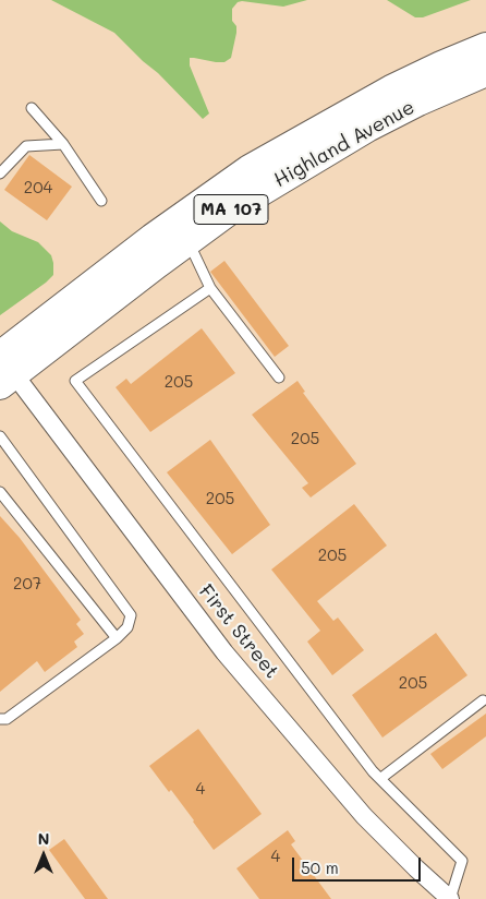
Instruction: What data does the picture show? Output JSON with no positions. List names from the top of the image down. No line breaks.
{"streets":{"main road":["Highland Avenue","MA 107"],"street":["First Street"]},"crossings":[["Highland Avenue","First Street"]],"house_numbers":["204","205","205","205","205","207","205","4","4"],"scale_bar":"50 m","north":"top"}
